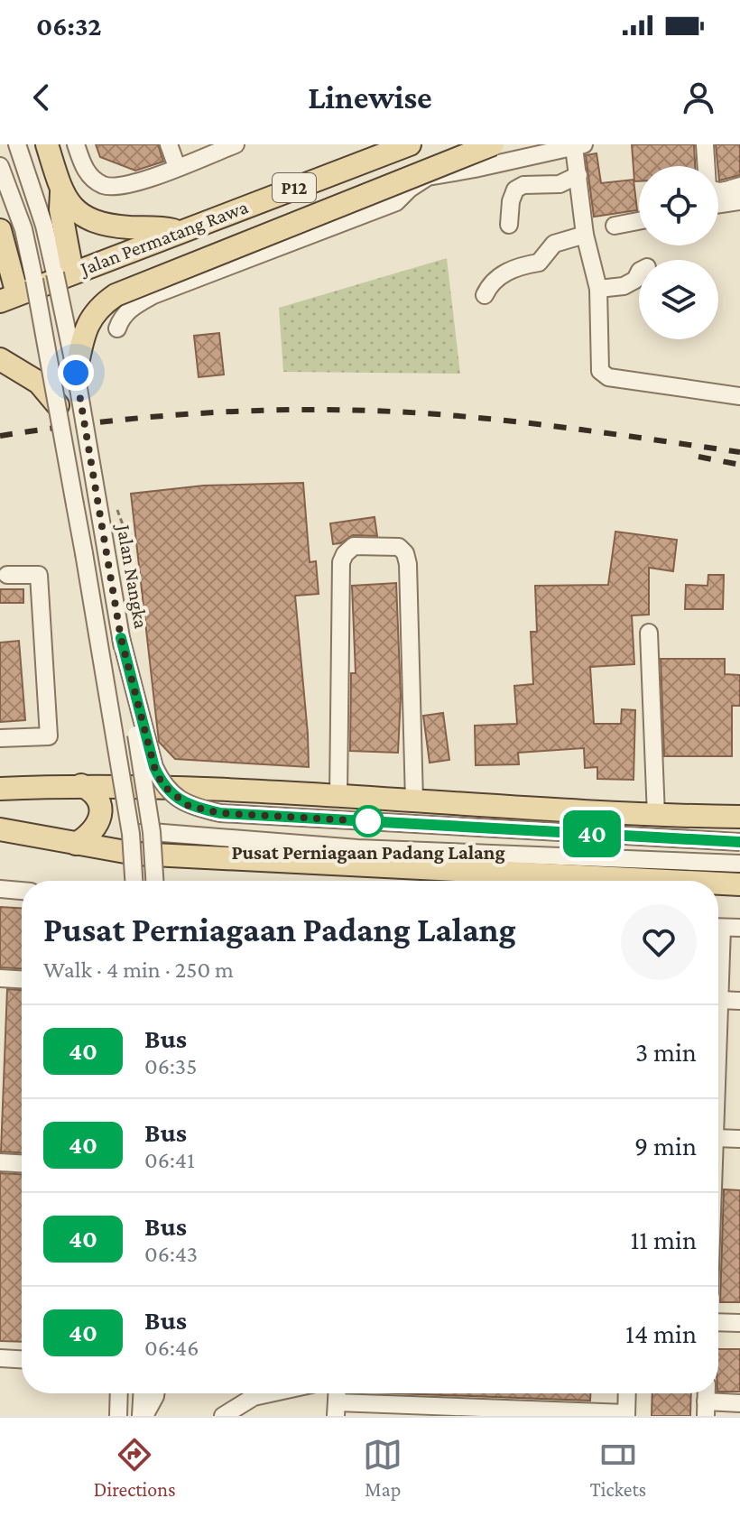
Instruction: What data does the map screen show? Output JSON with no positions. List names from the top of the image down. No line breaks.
{"streets":{"main road":["P12","Jalan Permatang Rawa"],"street":["Jalan Nangka"]},"crossings":[["Jalan Permatang Rawa","Jalan Nangka"]],"places":["Pusat Perniagaan Padang Lalang"],"lines":["bus line 40"],"page":{"status":"06:32","header":"Linewise","on_map":"40","heading":["Pusat Perniagaan Padang Lalang","Walk · 4 min · 250 m"],"list":[{"mark":"40","name":"Bus","note":"06:35","value":"3 min"},{"mark":"40","name":"Bus","note":"06:41","value":"9 min"},{"mark":"40","name":"Bus","note":"06:43","value":"11 min"},{"mark":"40","name":"Bus","note":"06:46","value":"14 min"}],"tabs":["Directions","Map","Tickets"]}}
